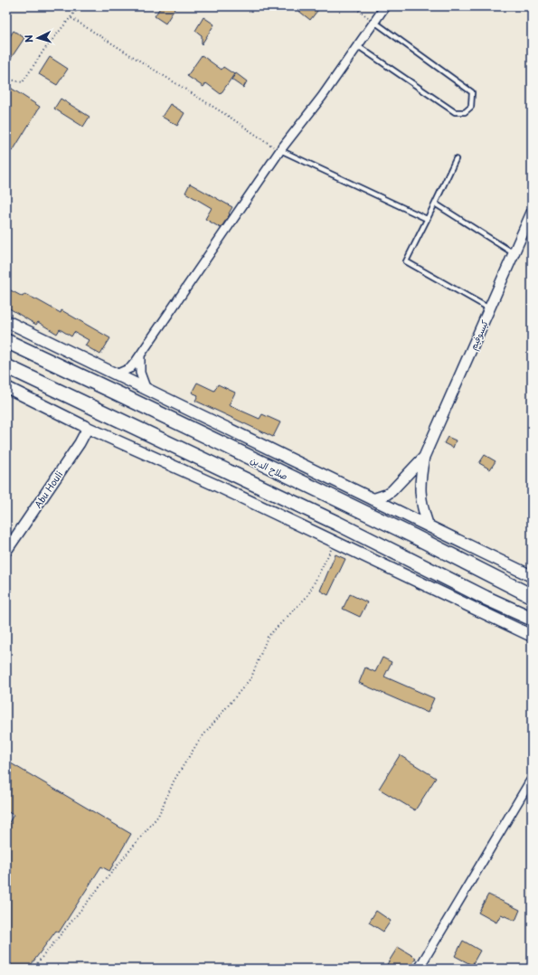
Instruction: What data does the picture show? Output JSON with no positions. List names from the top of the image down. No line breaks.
{"streets":{"highway":["صلاح الدين"],"street":["كيسوفيم","Abu Houli"]},"north":"left"}
